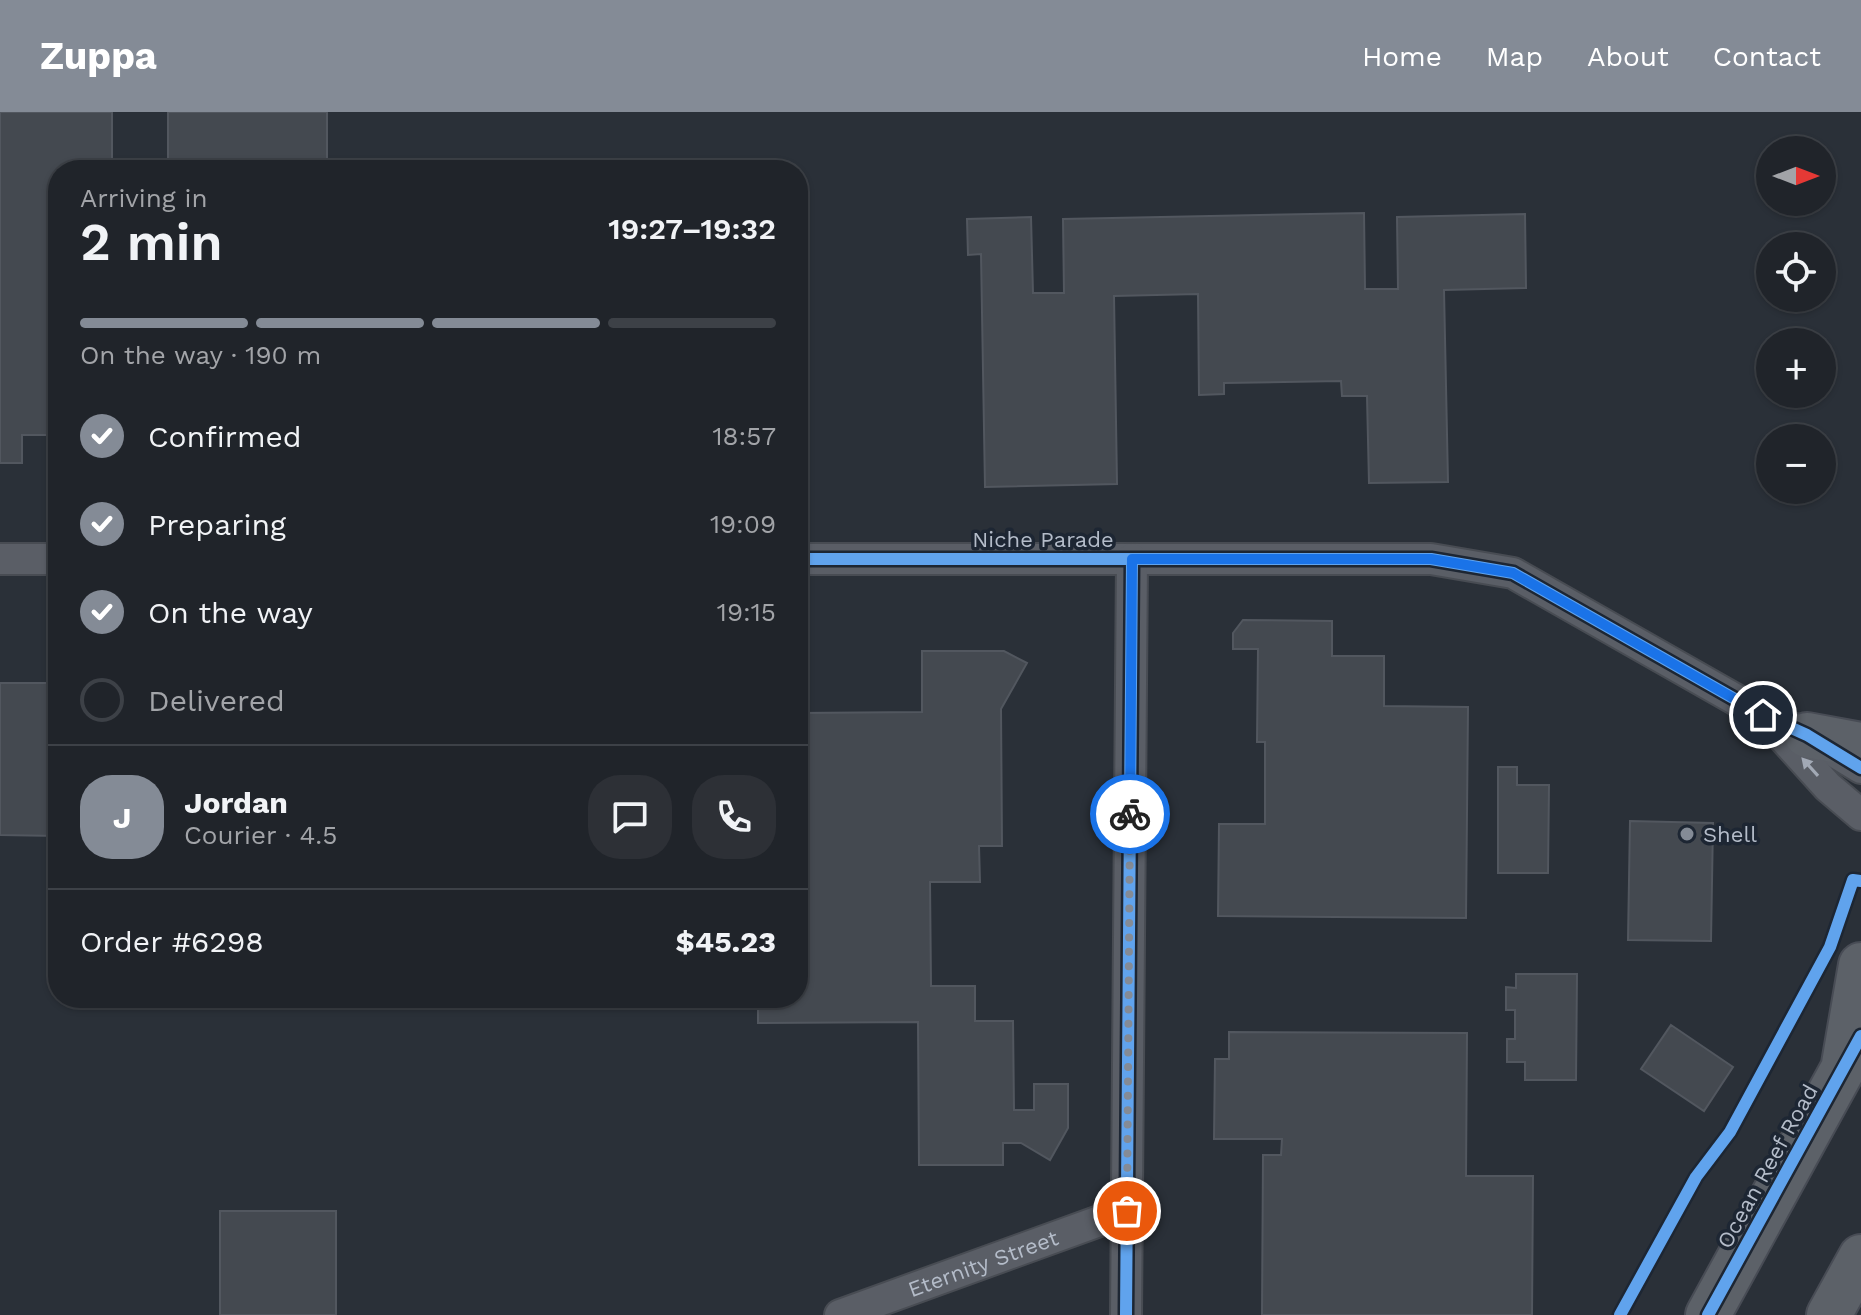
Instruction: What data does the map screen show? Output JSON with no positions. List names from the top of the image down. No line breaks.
{"streets":{"main road":["Ocean Reef Road"],"street":["Niche Parade","Eternity Street"]},"places":["Shell"],"north":"right","page":{"header":"Zuppa","nav":["Home","Map","About","Contact"],"map_buttons":["+","−"],"heading":["2 min","Arriving in","19:27–19:32"],"panel":["Jordan","Courier · 4.5","Order #6298","$45.23"],"bar":"On the way · 190 m","list":[["Confirmed","18:57"],["Preparing","19:09"],["On the way","19:15"],"Delivered"],"round":"J"}}
